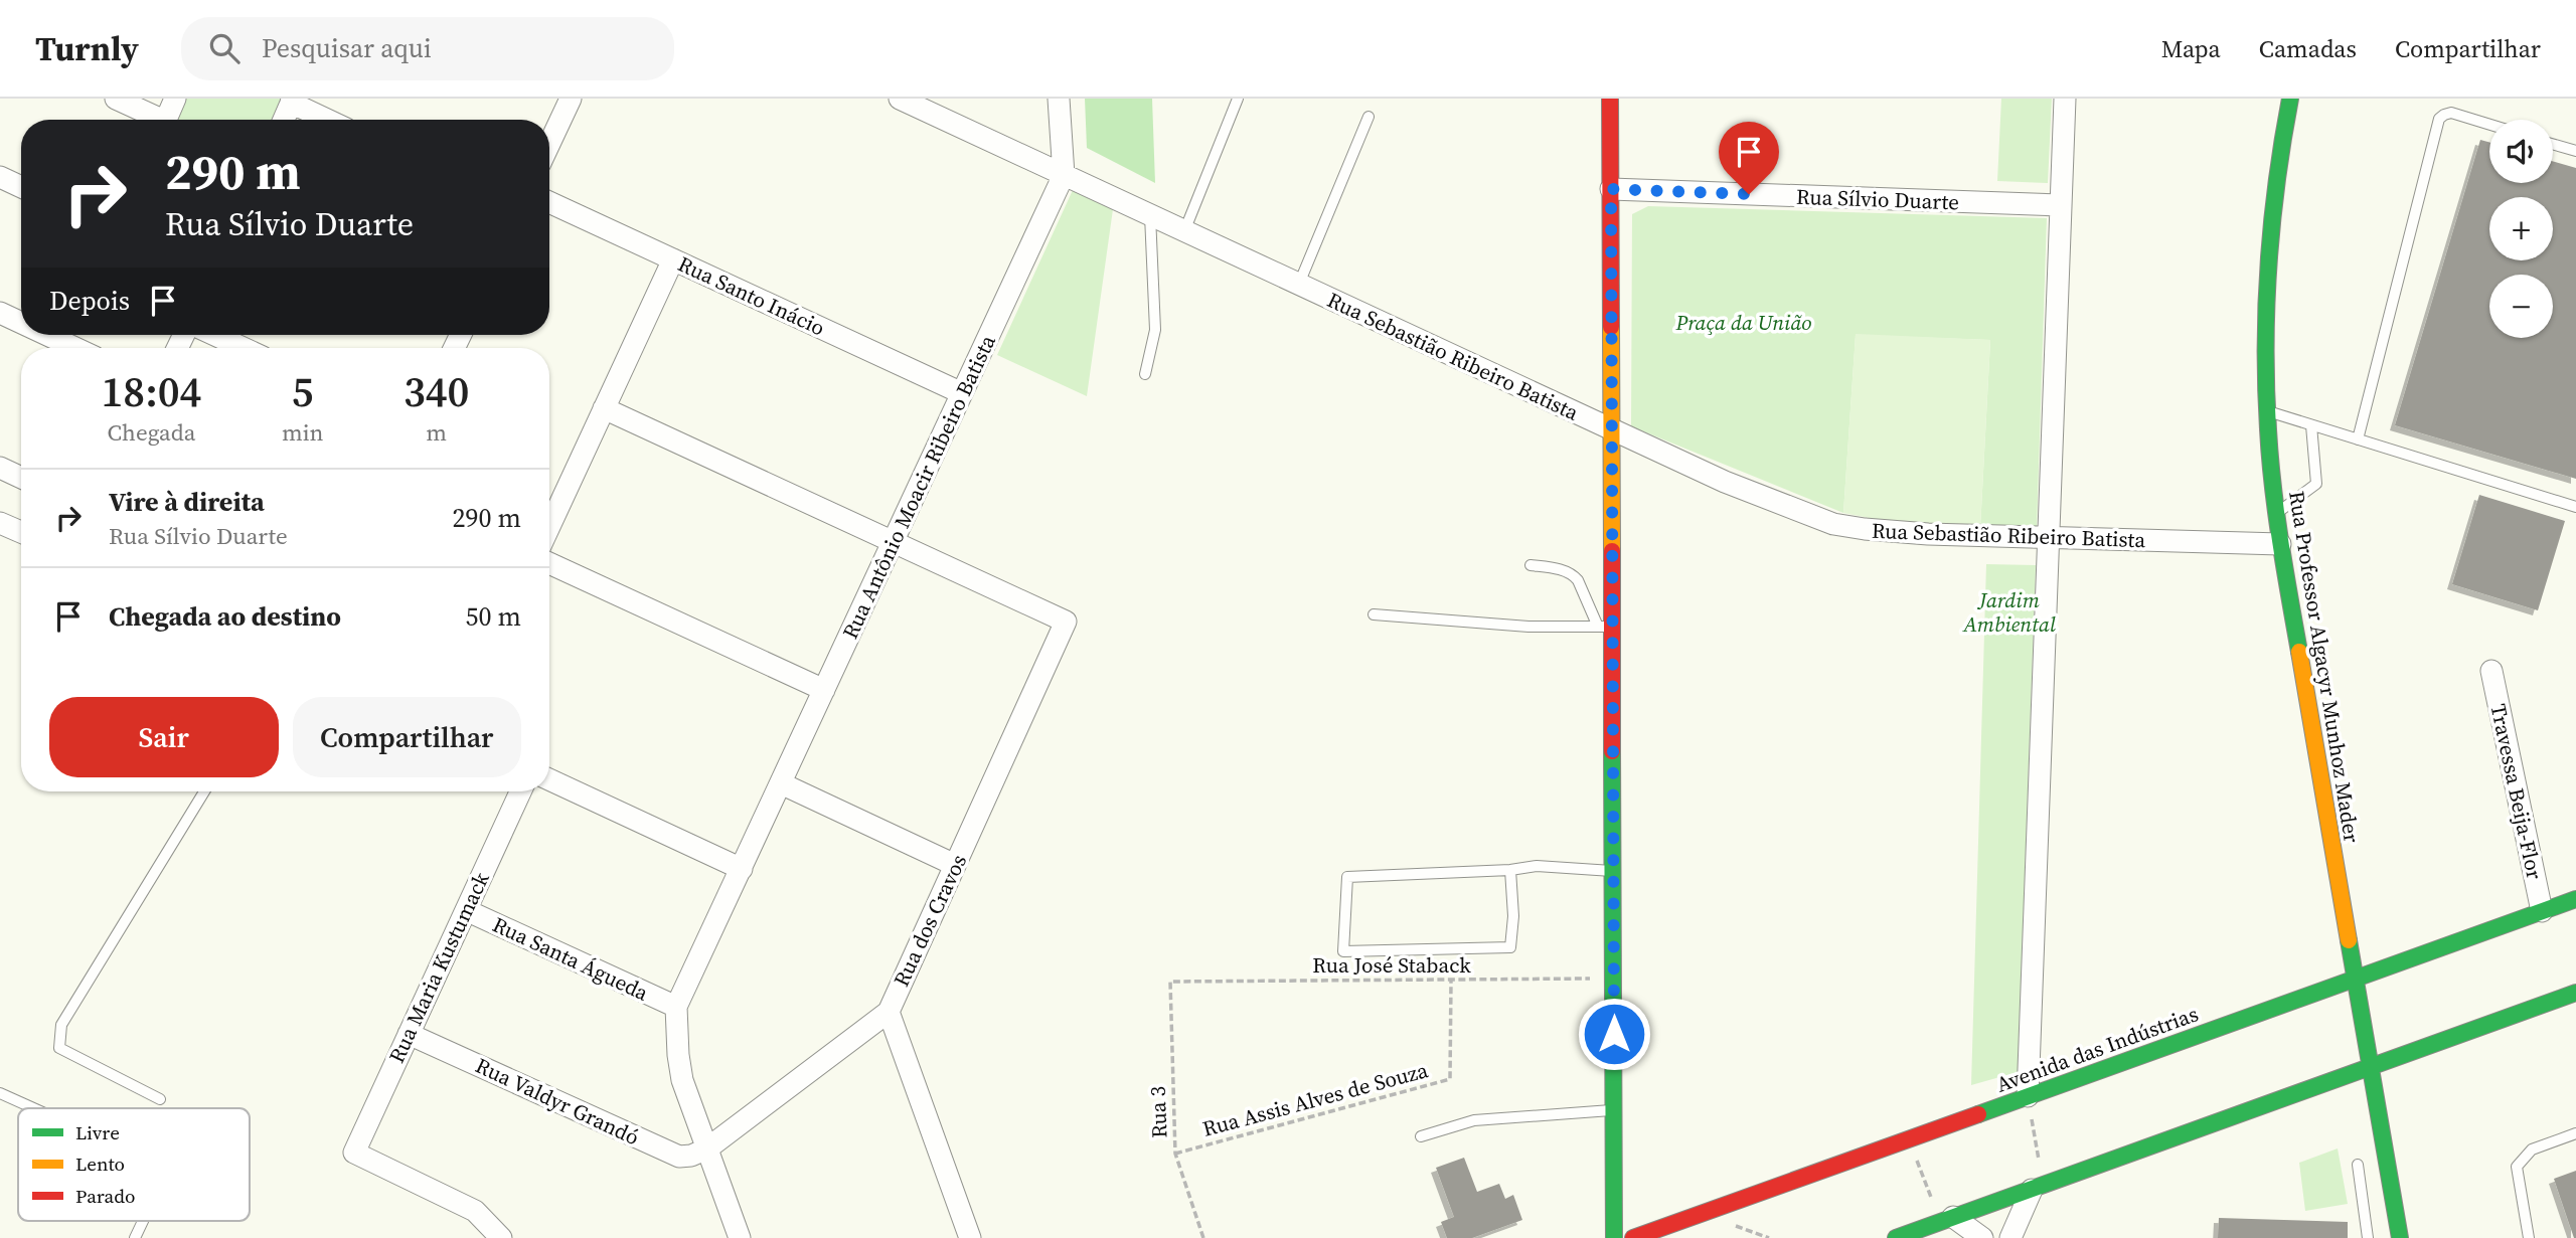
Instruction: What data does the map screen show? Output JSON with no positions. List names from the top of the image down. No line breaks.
{"streets":{"street":["Rua Sílvio Duarte","Rua Santo Inácio","Rua Sebastião Ribeiro Batista","Rua Antônio Moacir Ribeiro Batista","Rua Professor Algacyr Munhoz Mader","Travessa Beija-Flor","Rua dos Cravos","Rua Santa Águeda","Rua Maria Kustumack","Avenida das Indústrias","Rua Valdyr Grandó"],"path":["Rua José Staback","Rua Assis Alves de Souza","Rua 3"]},"crossings":[["Rua Santo Inácio","Rua Antônio Moacir Ribeiro Batista"],["Rua Sebastião Ribeiro Batista","Rua Antônio Moacir Ribeiro Batista"],["Rua Sebastião Ribeiro Batista","Rua Professor Algacyr Munhoz Mader"],["Rua Antônio Moacir Ribeiro Batista","Rua dos Cravos"],["Rua Antônio Moacir Ribeiro Batista","Rua Santa Águeda"],["Rua Professor Algacyr Munhoz Mader","Avenida das Indústrias"],["Travessa Beija-Flor","Avenida das Indústrias"],["Rua dos Cravos","Rua Valdyr Grandó"],["Rua Santa Águeda","Rua Maria Kustumack"],["Rua José Staback","Rua Assis Alves de Souza"],["Rua José Staback","Rua 3"],["Rua Maria Kustumack","Rua Valdyr Grandó"],["Rua Assis Alves de Souza","Rua 3"]],"parks":["Praça da União","Jardim Ambiental"],"legend":["Livre","Lento","Parado"],"page":{"header":"Turnly","search":"Pesquisar aqui","nav":["Mapa","Camadas","Compartilhar"],"map_buttons":["+","−"],"turn":["290 m","Rua Sílvio Duarte"],"then":"Depois","eta":["18:04","Chegada","5","min","340","m"],"list":[{"name":"Vire à direita","note":"Rua Sílvio Duarte","value":"290 m"},{"name":"Chegada ao destino","value":"50 m"}],"buttons":["Sair","Compartilhar"]}}
